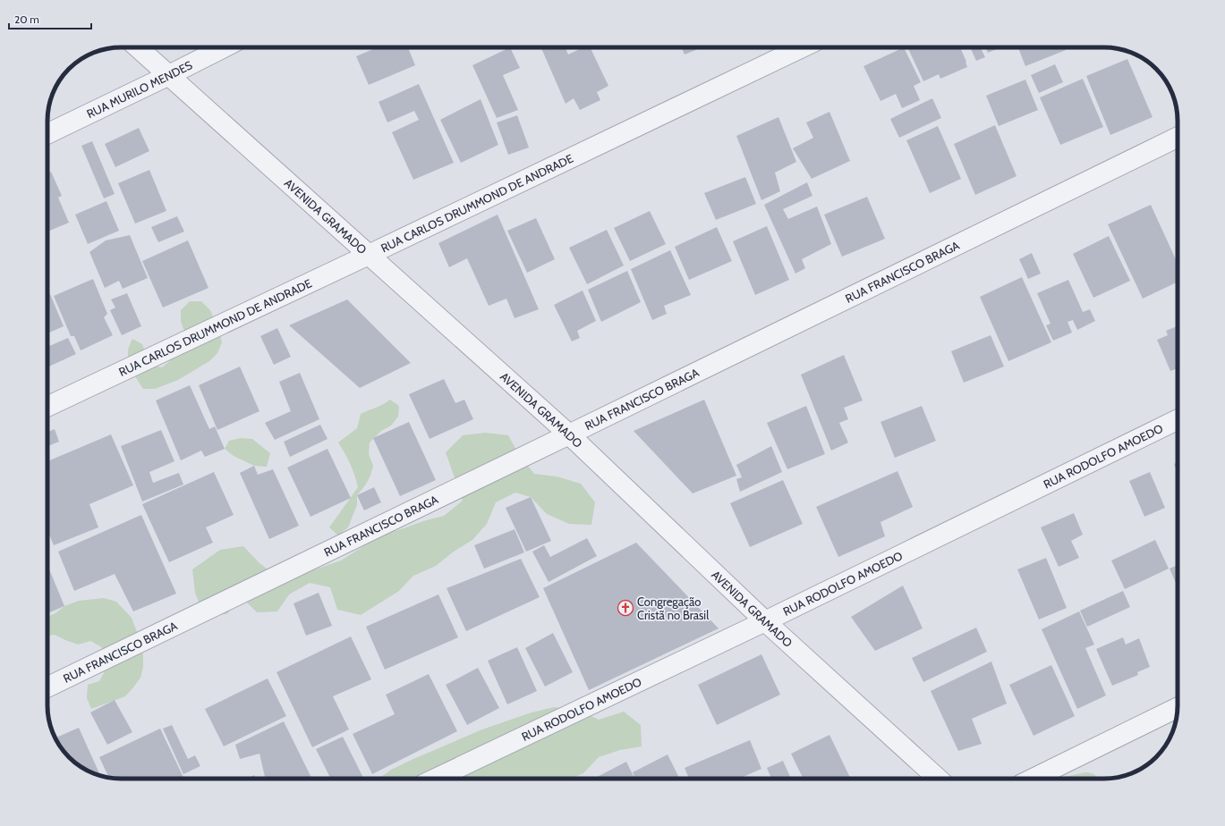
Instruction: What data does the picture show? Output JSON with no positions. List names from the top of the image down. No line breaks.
{"streets":{"street":["RUA MURILO MENDES","RUA CARLOS DRUMMOND DE ANDRADE","AVENIDA GRAMADO","RUA FRANCISCO BRAGA","RUA RODOLFO AMOEDO"]},"crossings":[["RUA MURILO MENDES","AVENIDA GRAMADO"],["RUA CARLOS DRUMMOND DE ANDRADE","AVENIDA GRAMADO"],["AVENIDA GRAMADO","RUA FRANCISCO BRAGA"],["AVENIDA GRAMADO","RUA RODOLFO AMOEDO"]],"places":{"church":["Congregação Cristã no Brasil"]},"scale_bar":"20 m"}
